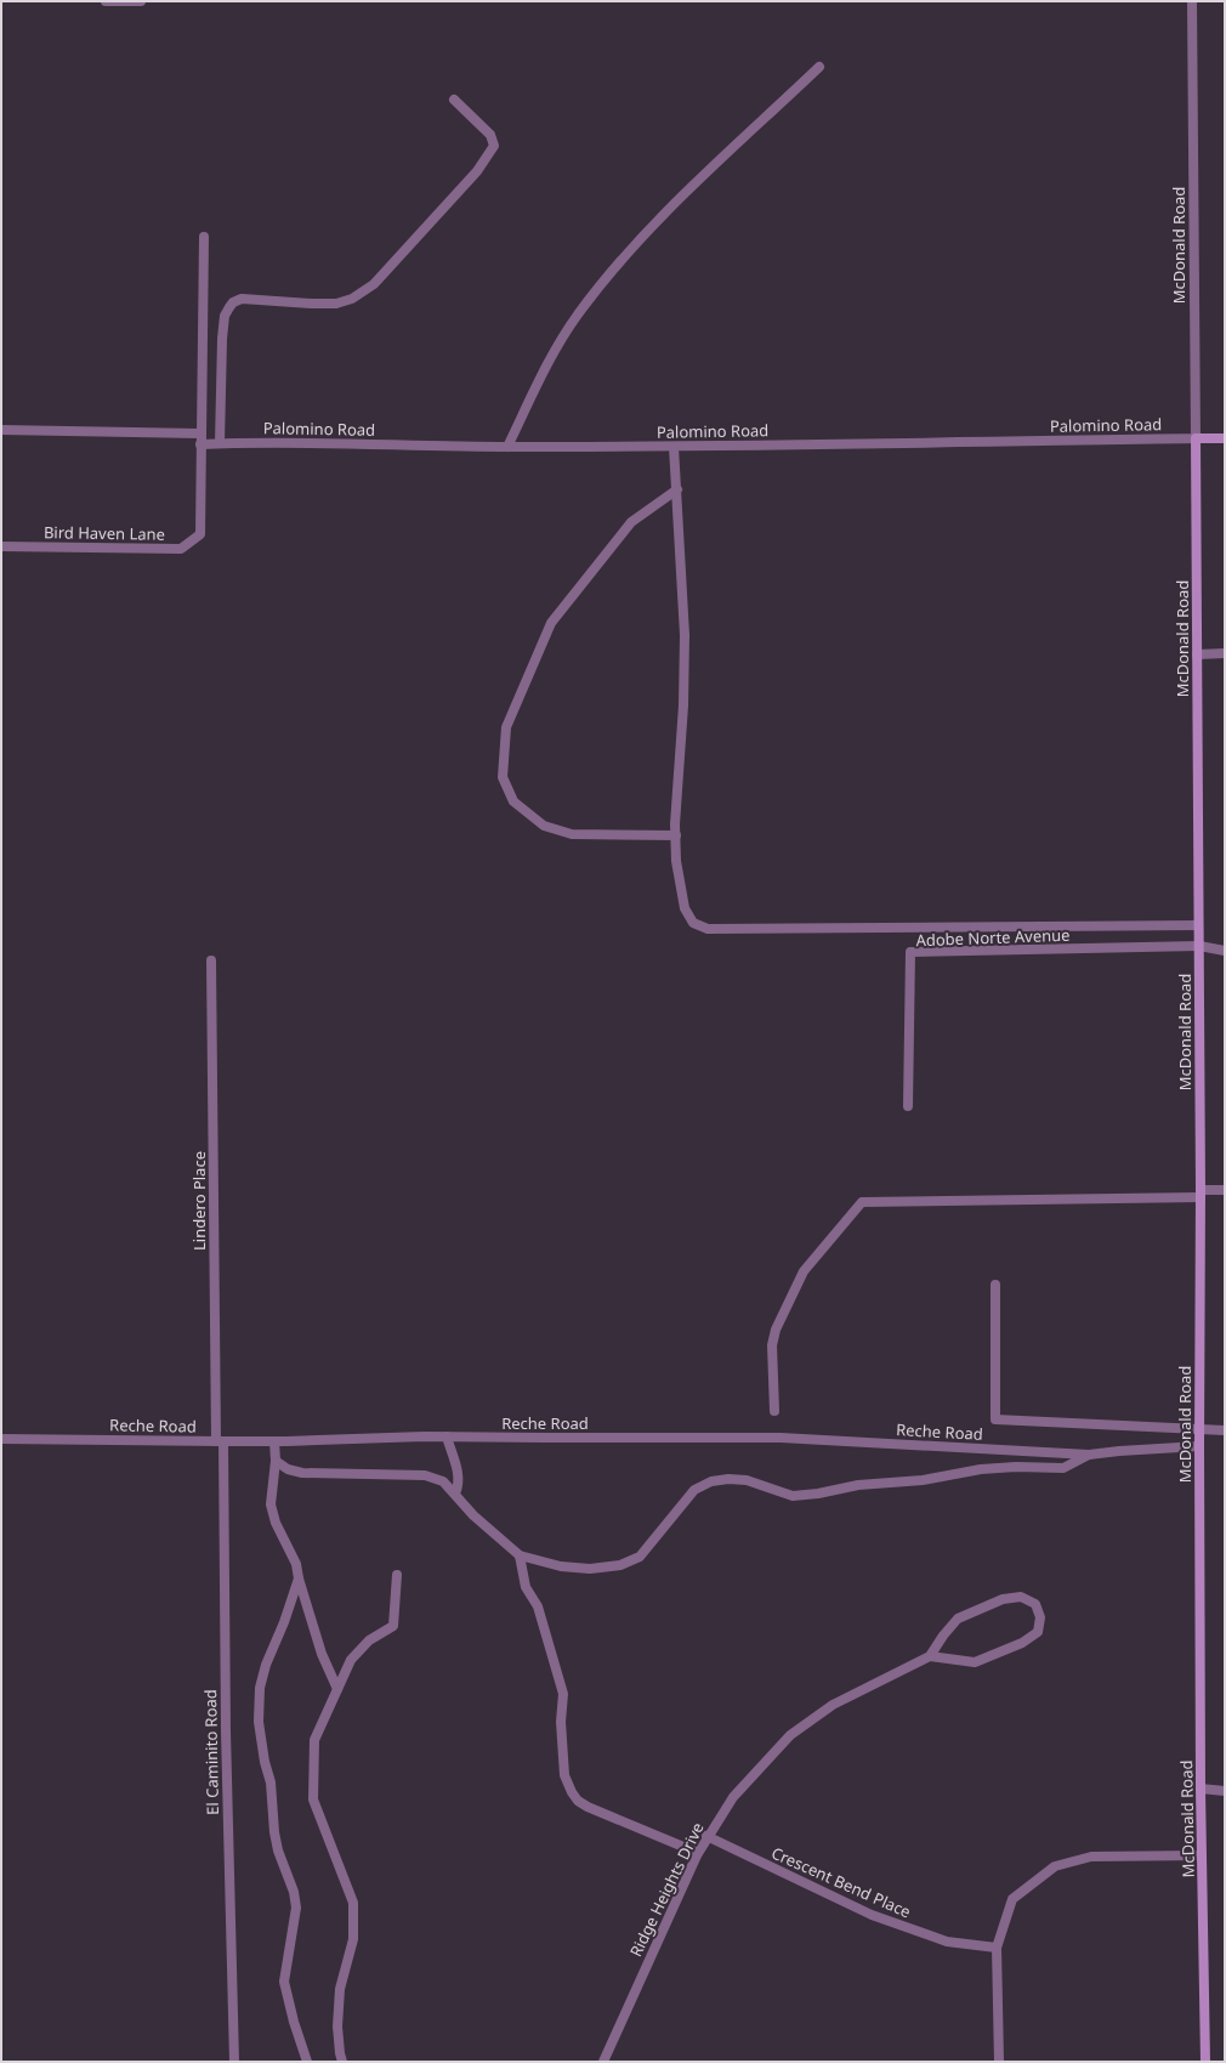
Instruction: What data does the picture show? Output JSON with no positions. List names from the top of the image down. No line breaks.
{"streets":{"street":["McDonald Road","Palomino Road","Bird Haven Lane","Adobe Norte Avenue","Lindero Place","Reche Road","El Caminito Road","Crescent Bend Place","Ridge Heights Drive"]},"crossings":[["McDonald Road","Palomino Road"],["McDonald Road","Adobe Norte Avenue"],["McDonald Road","Reche Road"],["Palomino Road","Bird Haven Lane"],["Lindero Place","Reche Road"],["Lindero Place","El Caminito Road"],["Reche Road","El Caminito Road"],["Crescent Bend Place","Ridge Heights Drive"]]}
